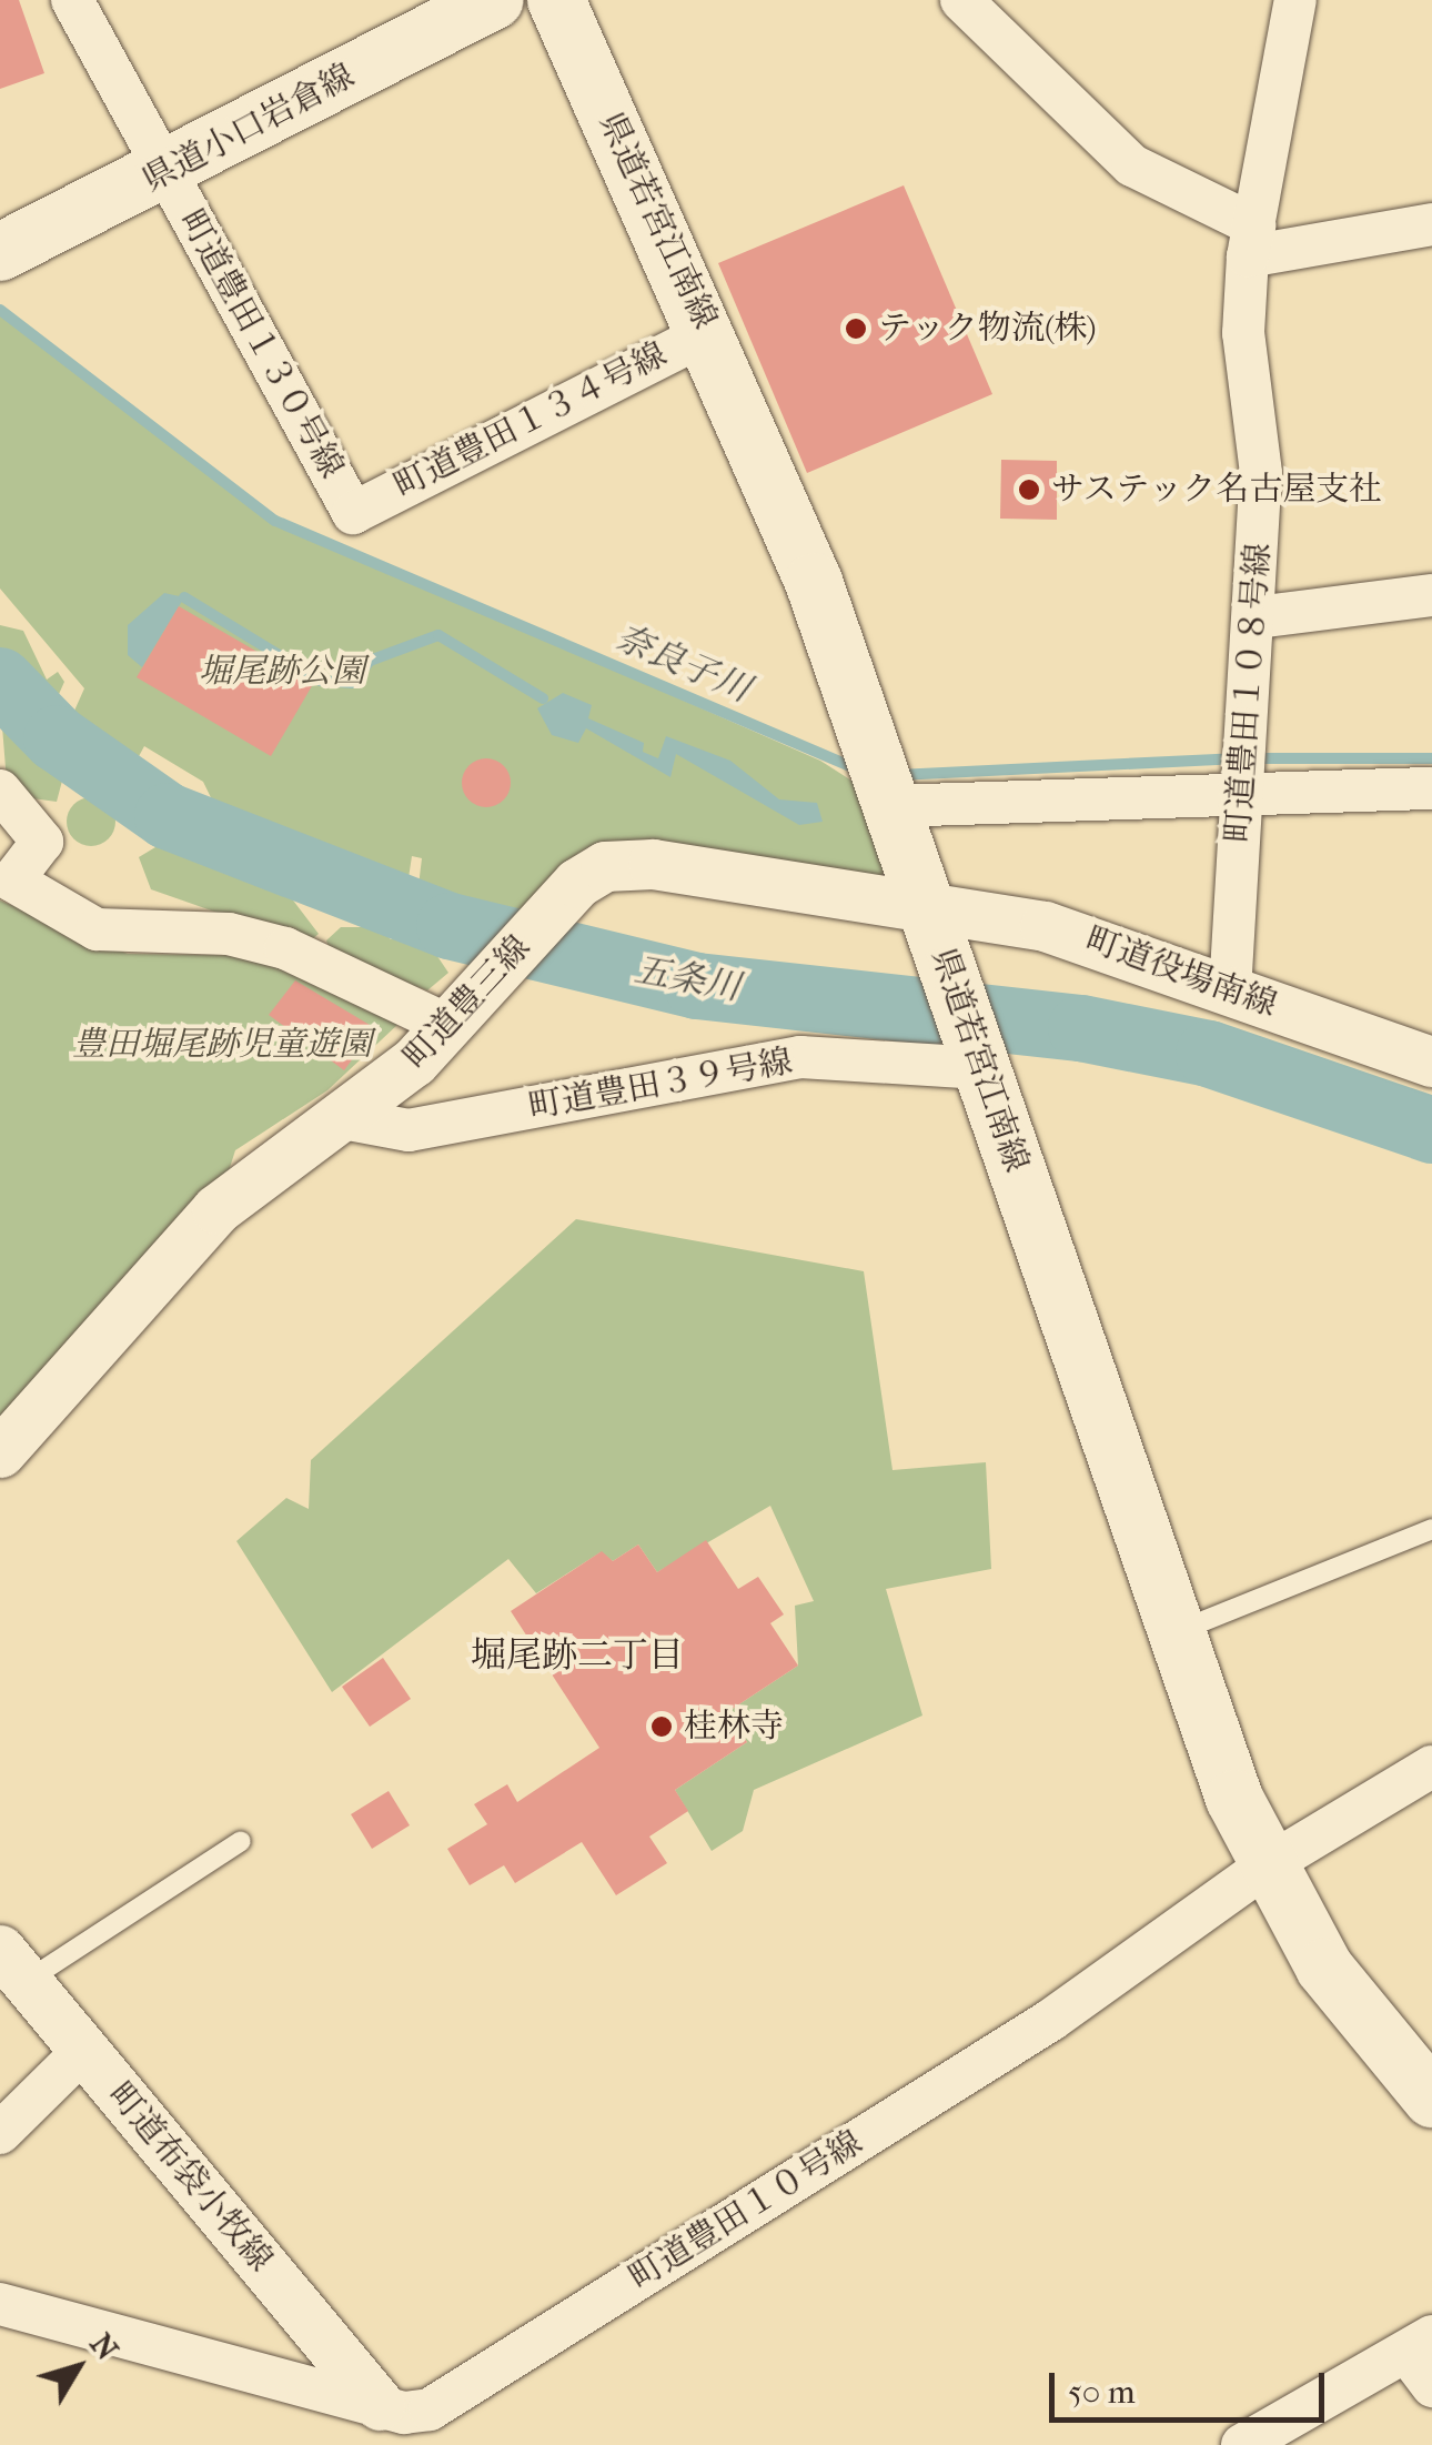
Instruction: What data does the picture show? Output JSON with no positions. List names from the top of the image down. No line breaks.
{"streets":{"main road":["県道小口岩倉線","県道若宮江南線"],"street":["町道豊田１３０号線","町道豊田１３４号線","町道豊田１０８号線","町道役場南線","町道豊三線","町道豊田３９号線","町道布袋小牧線","町道豊田１０号線"]},"crossings":[["県道小口岩倉線","町道豊田１３０号線"],["県道若宮江南線","町道豊田１３４号線"],["県道若宮江南線","町道役場南線"],["県道若宮江南線","町道豊三線"],["県道若宮江南線","町道豊田３９号線"],["県道若宮江南線","町道豊田１０号線"],["町道豊田１３０号線","町道豊田１３４号線"],["町道豊田１０８号線","町道役場南線"],["町道役場南線","町道豊三線"],["町道豊三線","町道豊田３９号線"],["町道布袋小牧線","町道豊田１０号線"]],"districts":["堀尾跡二丁目"],"water":["奈良子川","五条川"],"parks":["堀尾跡公園","豊田堀尾跡児童遊園"],"places":["テック物流(株)","サステック名古屋支社","桂林寺"],"scale_bar":"50 m","north":"top right"}
